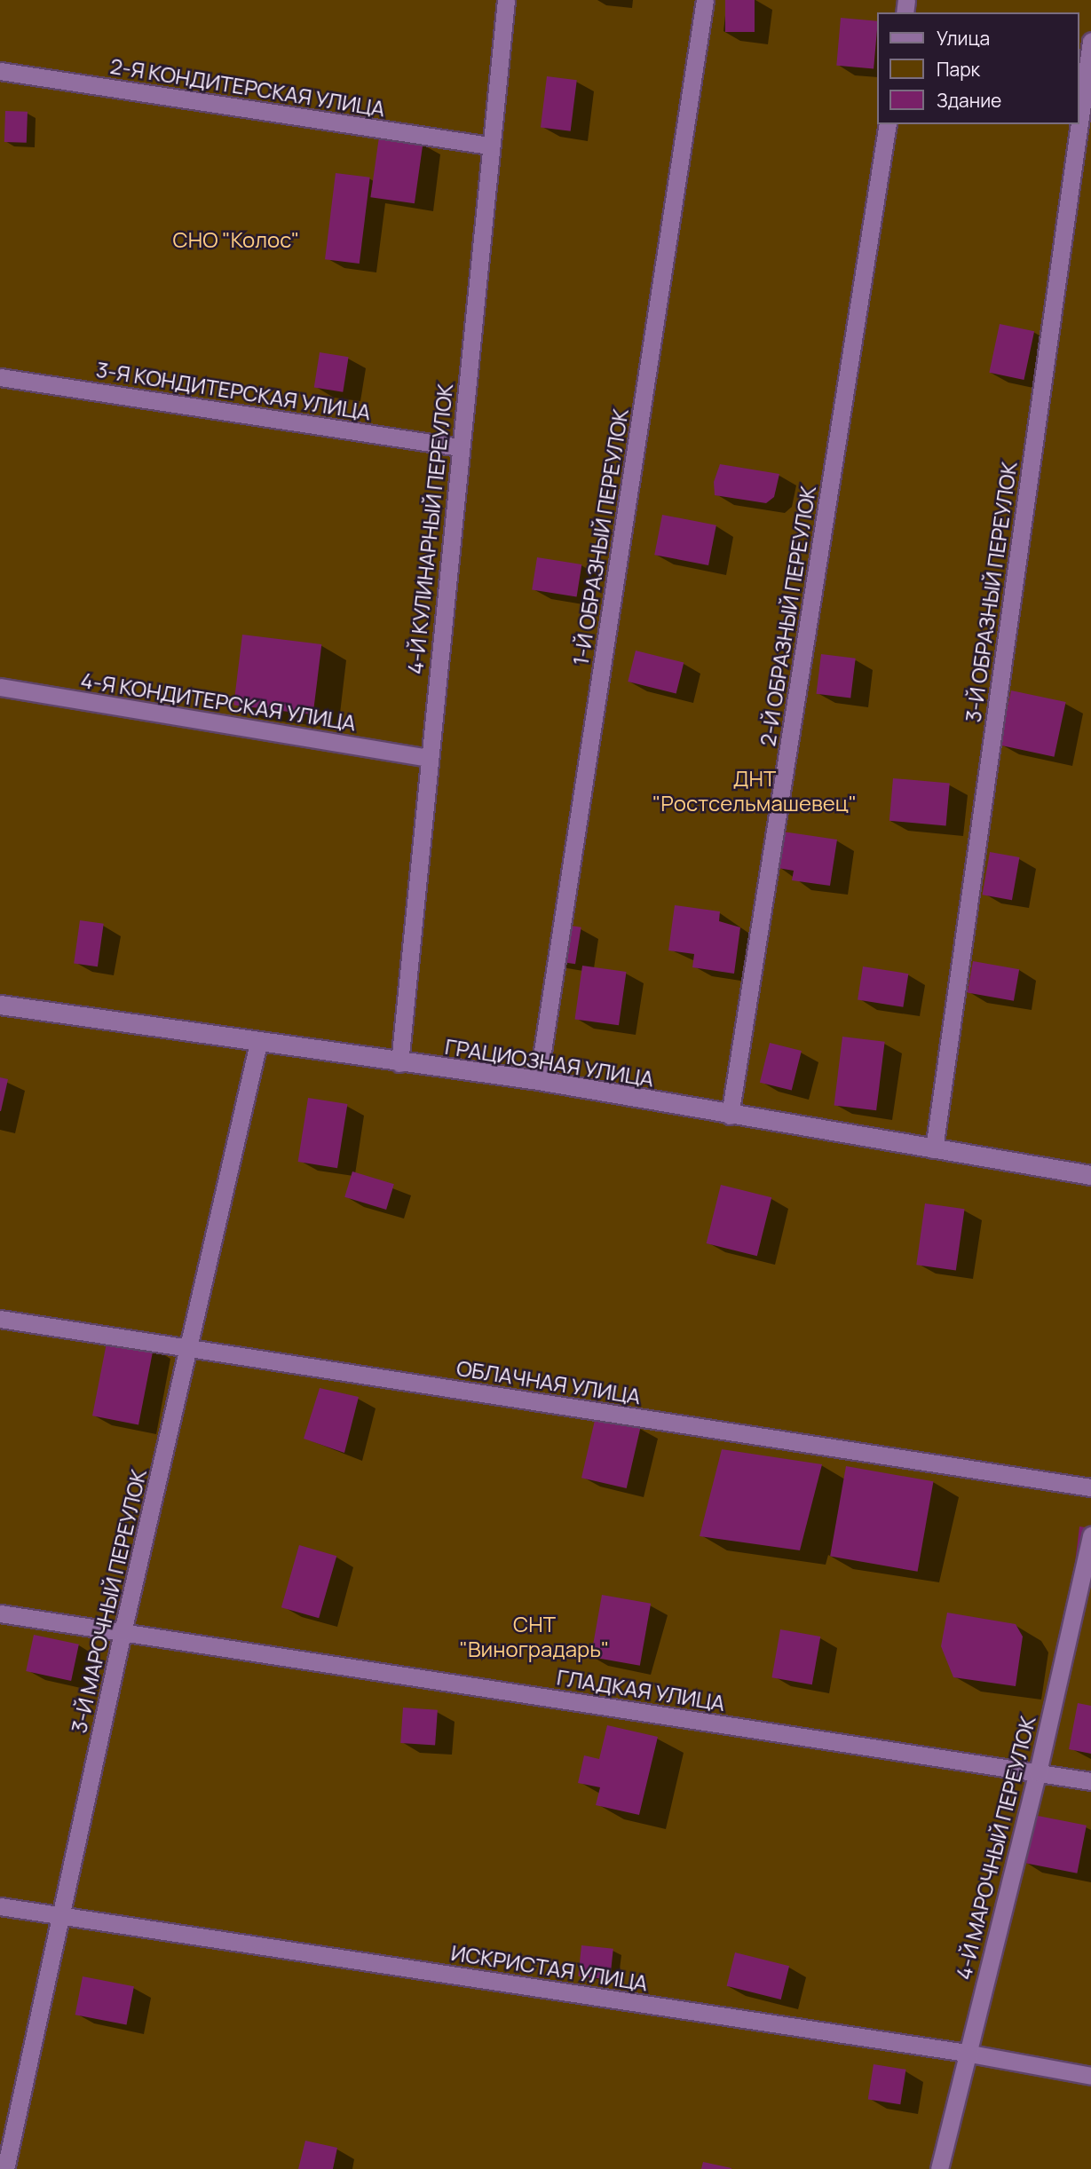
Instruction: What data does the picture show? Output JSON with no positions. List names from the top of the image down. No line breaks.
{"streets":{"street":["ГРАЦИОЗНАЯ УЛИЦА"],"lane":["2-Я КОНДИТЕРСКАЯ УЛИЦА","3-Я КОНДИТЕРСКАЯ УЛИЦА","4-Й КУЛИНАРНЫЙ ПЕРЕУЛОК","1-Й ОБРАЗНЫЙ ПЕРЕУЛОК","3-Й ОБРАЗНЫЙ ПЕРЕУЛОК","2-Й ОБРАЗНЫЙ ПЕРЕУЛОК","4-Я КОНДИТЕРСКАЯ УЛИЦА","ОБЛАЧНАЯ УЛИЦА","3-Й МАРОЧНЫЙ ПЕРЕУЛОК","ГЛАДКАЯ УЛИЦА","4-Й МАРОЧНЫЙ ПЕРЕУЛОК","ИСКРИСТАЯ УЛИЦА"]},"crossings":[["2-Я КОНДИТЕРСКАЯ УЛИЦА","4-Й КУЛИНАРНЫЙ ПЕРЕУЛОК"],["3-Я КОНДИТЕРСКАЯ УЛИЦА","4-Й КУЛИНАРНЫЙ ПЕРЕУЛОК"],["4-Й КУЛИНАРНЫЙ ПЕРЕУЛОК","4-Я КОНДИТЕРСКАЯ УЛИЦА"],["4-Й КУЛИНАРНЫЙ ПЕРЕУЛОК","ГРАЦИОЗНАЯ УЛИЦА"],["1-Й ОБРАЗНЫЙ ПЕРЕУЛОК","ГРАЦИОЗНАЯ УЛИЦА"],["3-Й ОБРАЗНЫЙ ПЕРЕУЛОК","ГРАЦИОЗНАЯ УЛИЦА"],["2-Й ОБРАЗНЫЙ ПЕРЕУЛОК","ГРАЦИОЗНАЯ УЛИЦА"],["ГРАЦИОЗНАЯ УЛИЦА","3-Й МАРОЧНЫЙ ПЕРЕУЛОК"],["ОБЛАЧНАЯ УЛИЦА","3-Й МАРОЧНЫЙ ПЕРЕУЛОК"],["3-Й МАРОЧНЫЙ ПЕРЕУЛОК","ГЛАДКАЯ УЛИЦА"],["3-Й МАРОЧНЫЙ ПЕРЕУЛОК","ИСКРИСТАЯ УЛИЦА"],["ГЛАДКАЯ УЛИЦА","4-Й МАРОЧНЫЙ ПЕРЕУЛОК"],["4-Й МАРОЧНЫЙ ПЕРЕУЛОК","ИСКРИСТАЯ УЛИЦА"]],"parks":["СНО \"Колос\"","ДНТ \"Ростсельмашевец\"","СНТ \"Виноградарь\""],"legend":["Улица","Парк","Здание"]}
